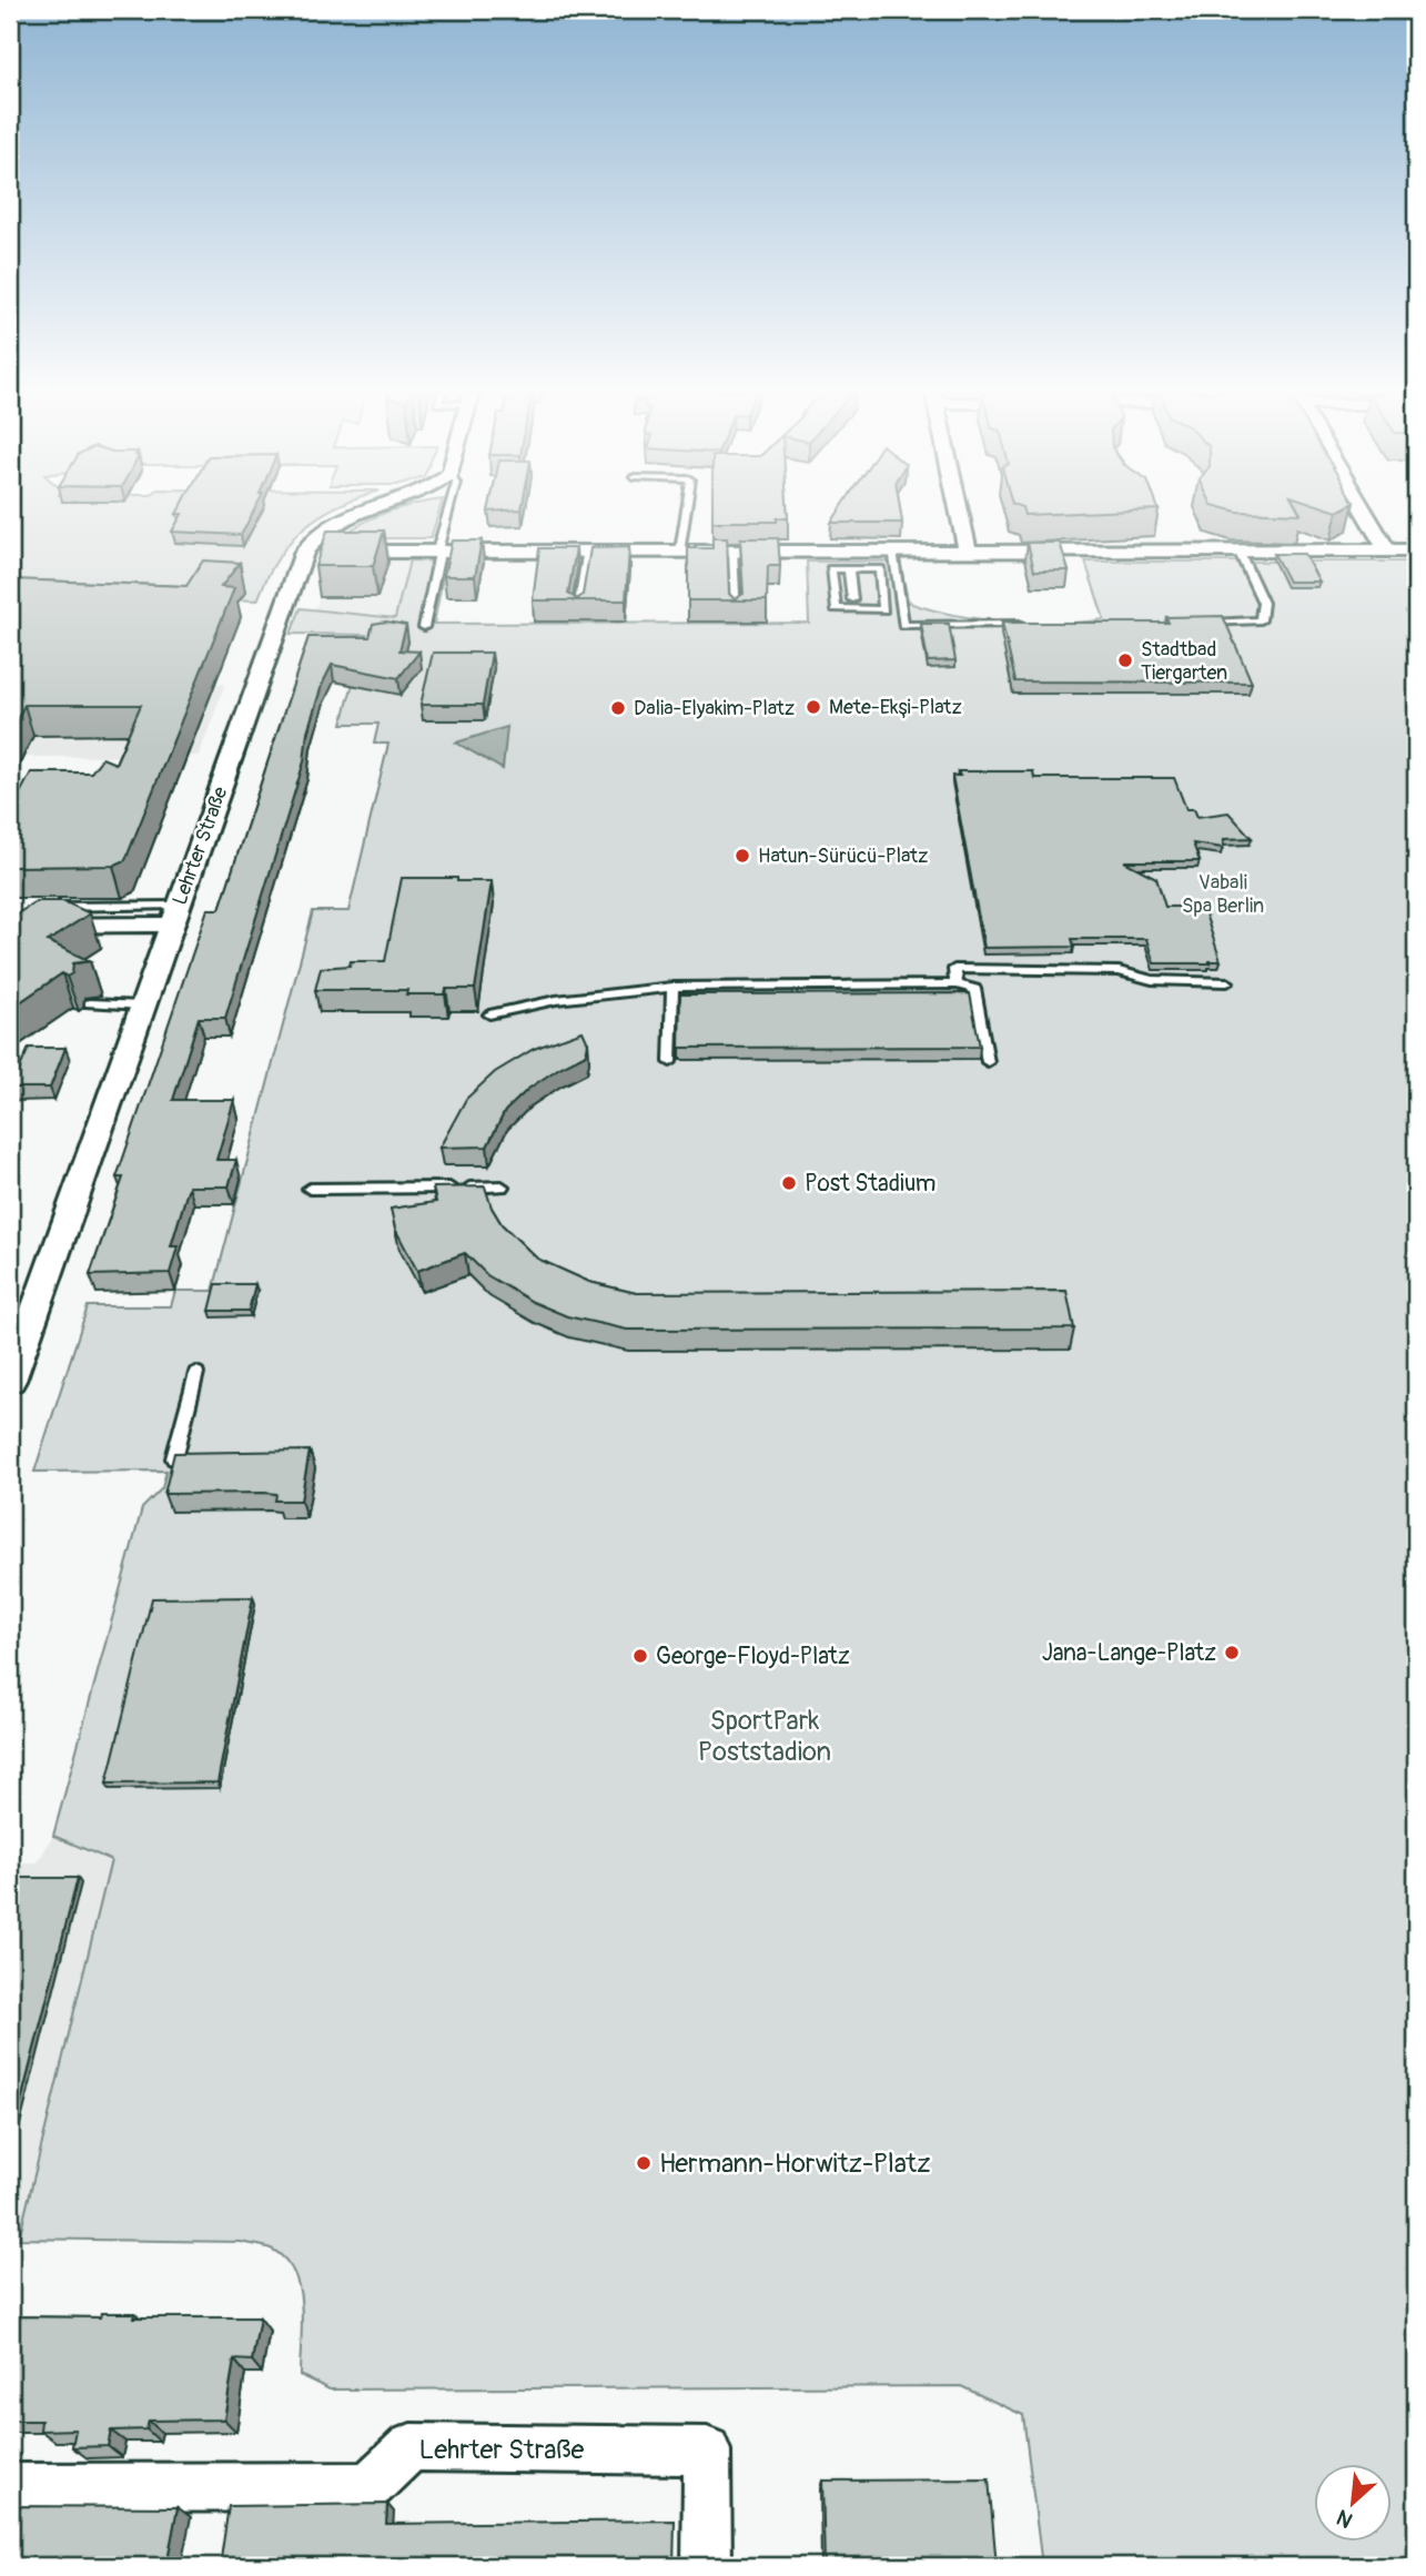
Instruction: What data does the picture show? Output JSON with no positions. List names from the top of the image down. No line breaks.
{"streets":{"street":["Lehrter Straße"]},"parks":["Vabali Spa Berlin","SportPark Poststadion"],"places":["Stadtbad Tiergarten","Mete-Ekşi-Platz","Dalia-Elyakim-Platz","Hatun-Sürücü-Platz","Post Stadium","Jana-Lange-Platz","George-Floyd-Platz","Hermann-Horwitz-Platz"],"north":"bottom left"}
